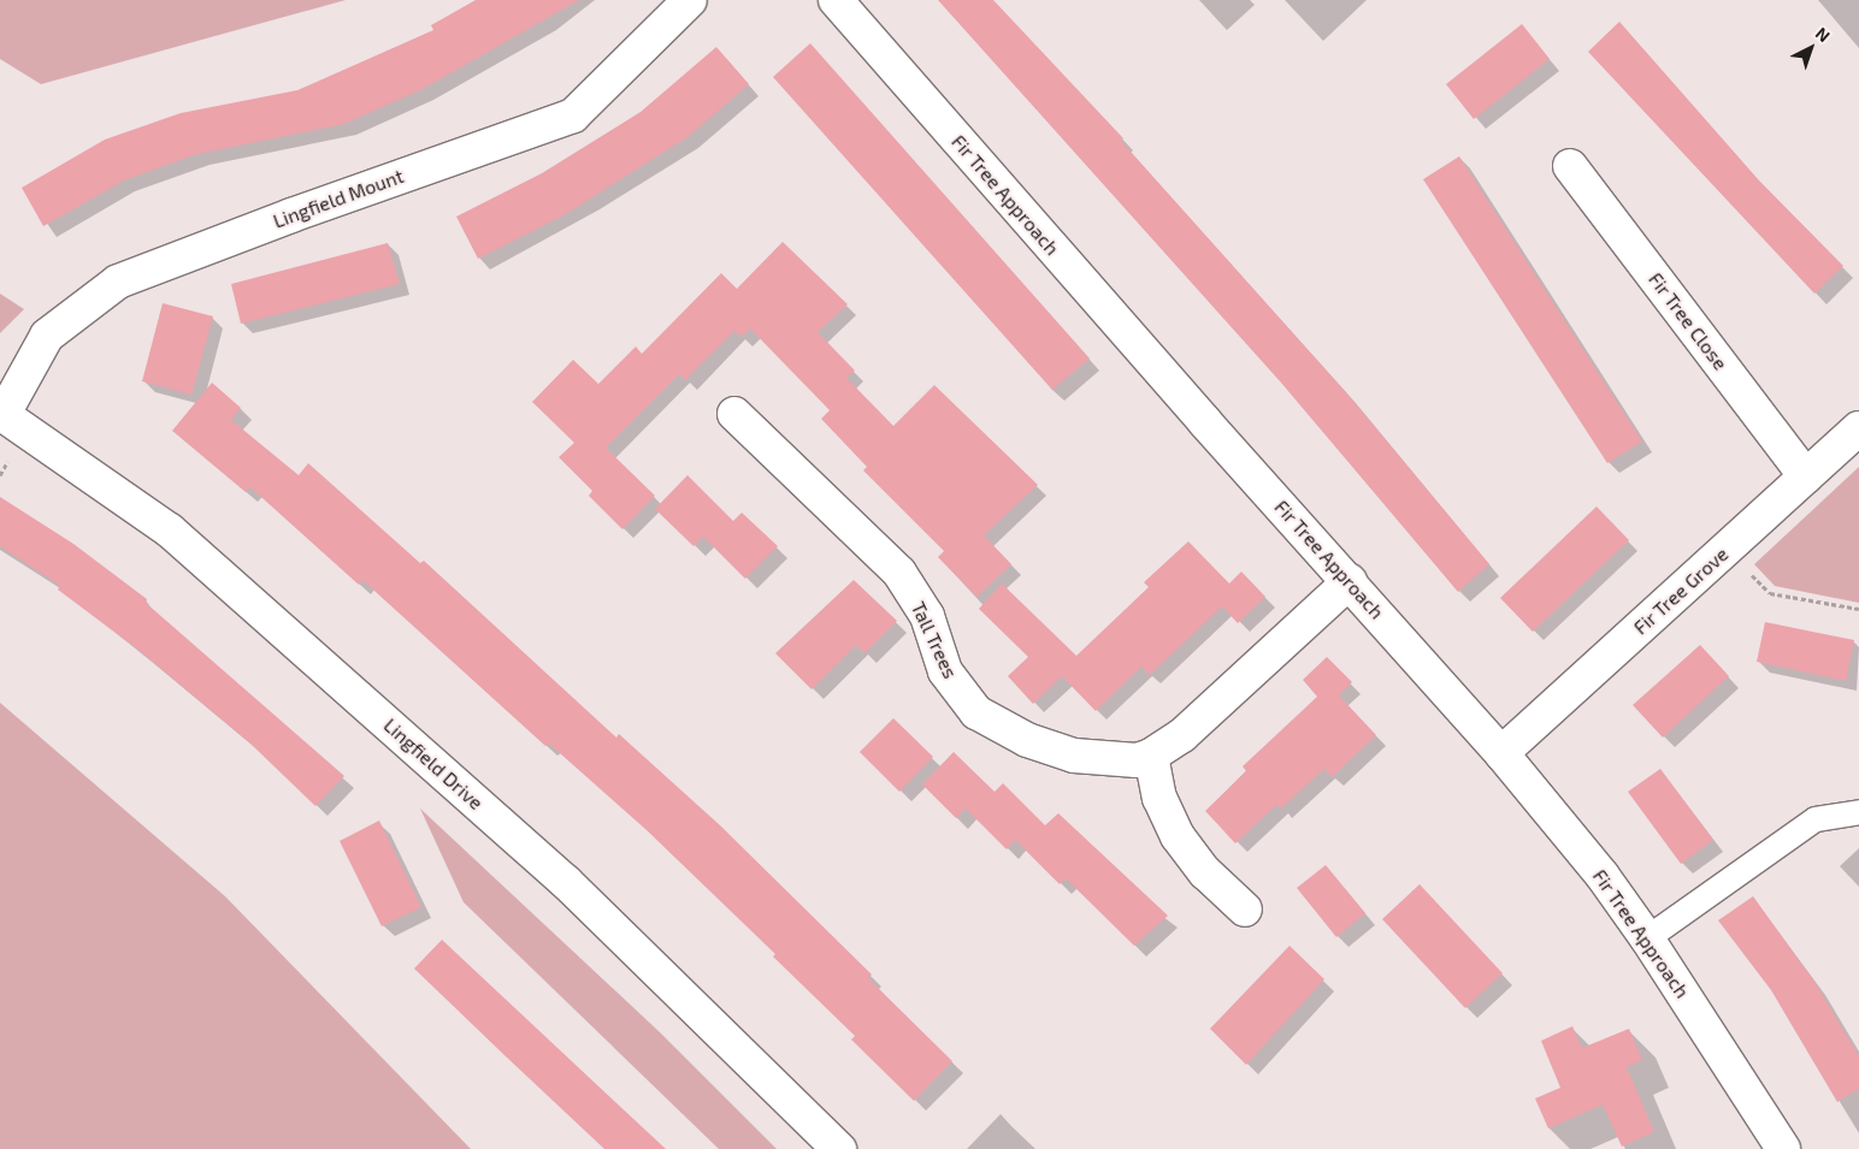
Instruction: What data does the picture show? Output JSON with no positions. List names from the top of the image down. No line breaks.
{"streets":{"street":["Fir Tree Approach","Lingfield Mount","Fir Tree Close","Fir Tree Grove","Tall Trees","Lingfield Drive"]},"crossings":[["Fir Tree Approach","Fir Tree Grove"],["Fir Tree Approach","Tall Trees"],["Lingfield Mount","Lingfield Drive"],["Fir Tree Close","Fir Tree Grove"]],"north":"top right"}
